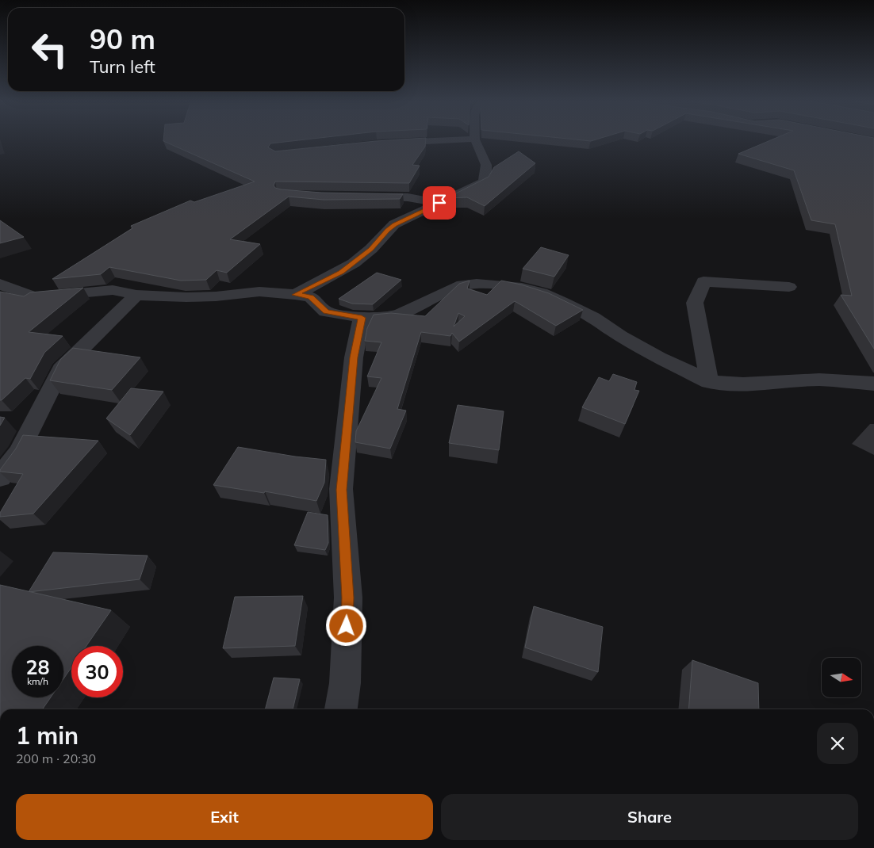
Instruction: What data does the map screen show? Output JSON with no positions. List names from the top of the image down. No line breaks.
{"north":"right","page":{"turn":["90 m","Turn left"],"speed":"28 km/h","limit":"30","heading":["1 min","200 m · 20:30"],"buttons":["Exit","Share"]}}
